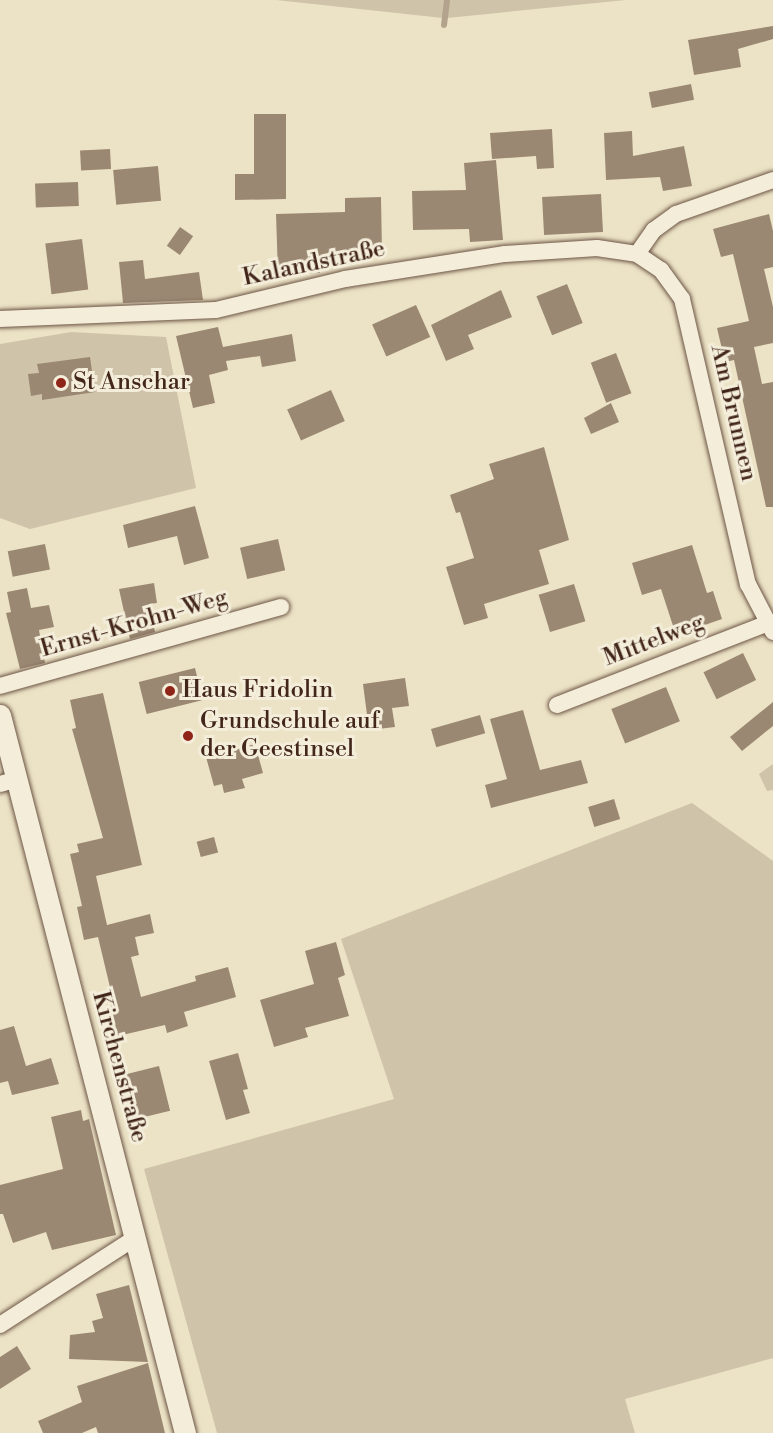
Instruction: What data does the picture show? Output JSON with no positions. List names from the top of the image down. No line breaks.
{"streets":{"street":["Kalandstraße","Am Brunnen","Ernst-Krohn-Weg","Mittelweg","Kirchenstraße"]},"crossings":[["Kalandstraße","Am Brunnen"],["Am Brunnen","Mittelweg"]],"places":["St Anschar","Haus Fridolin","Grundschule auf der Geestinsel"]}
